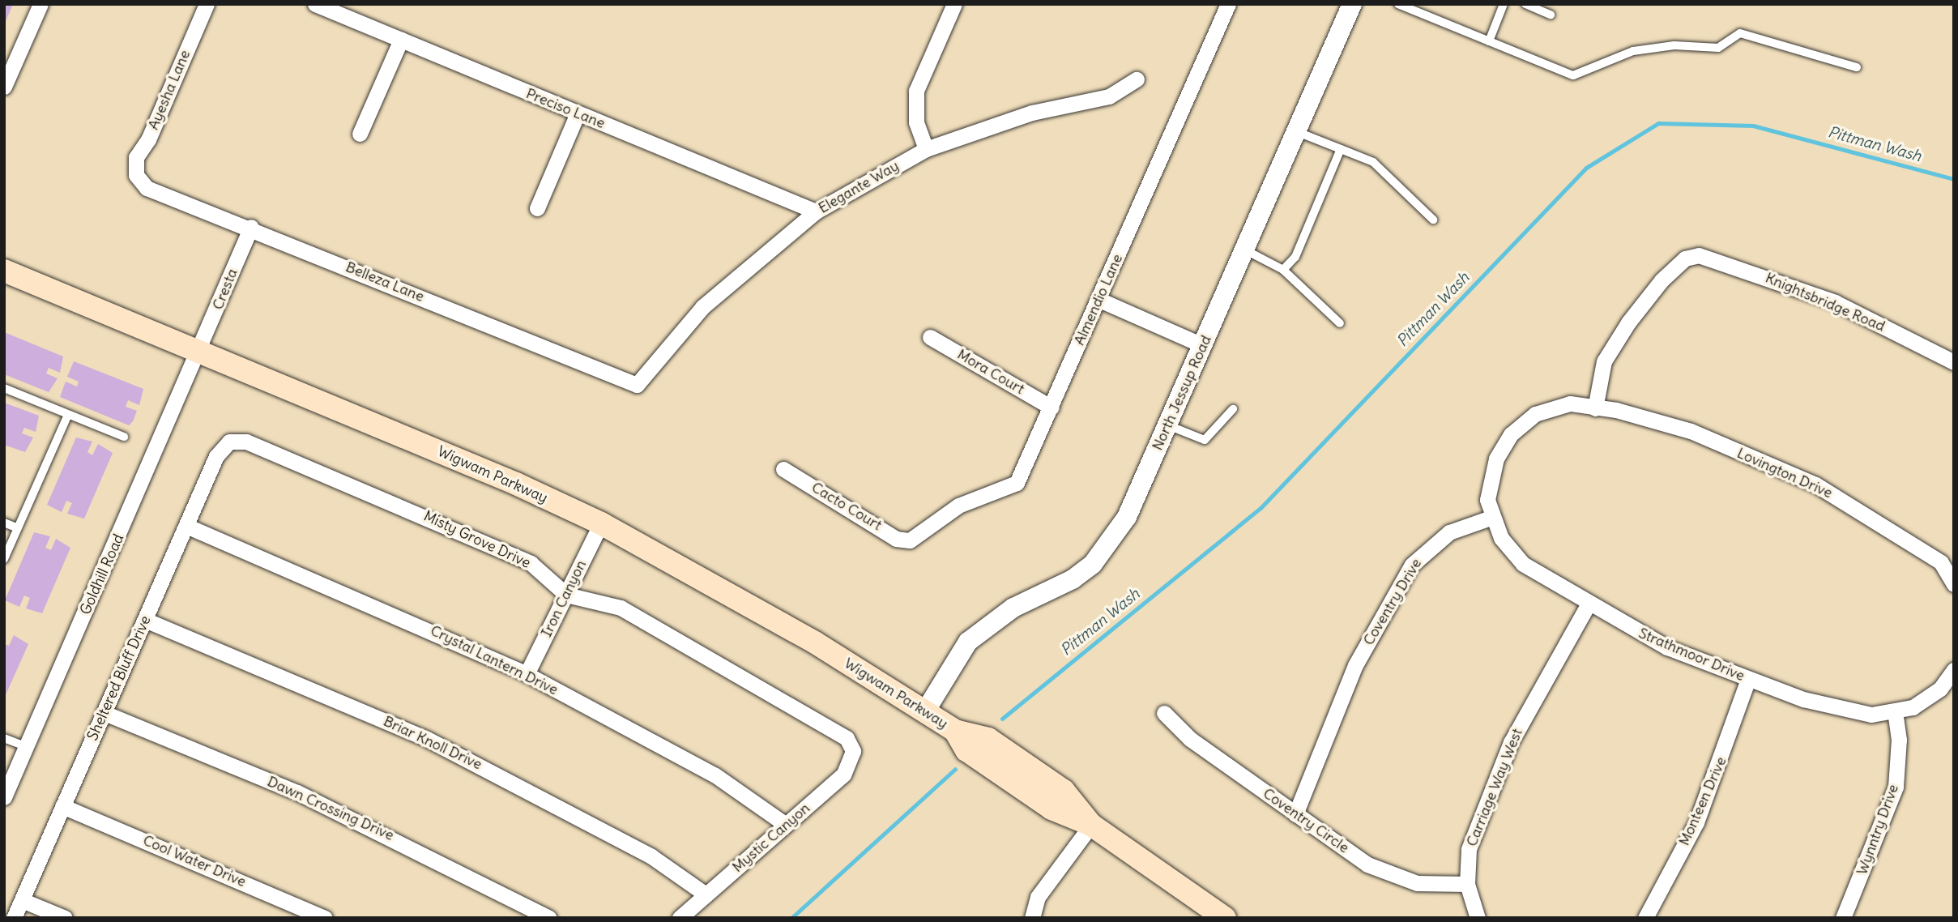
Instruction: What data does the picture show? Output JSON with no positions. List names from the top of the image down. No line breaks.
{"streets":{"main road":["Wigwam Parkway"],"street":["Ayesha Lane","Preciso Lane","Elegante Way","Belleza Lane","Cresta","Almendio Lane","Knightsbridge Road","Mora Court","North Jessup Road","Lovington Drive","Cacto Court","Misty Grove Drive","Goldhill Road","Iron Canyon","Coventry Drive","Strathmoor Drive","Crystal Lantern Drive","Sheltered Bluff Drive","Briar Knoll Drive","Carriage Way West","Monteen Drive","Dawn Crossing Drive","Coventry Circle","Wynntry Drive","Mystic Canyon","Cool Water Drive"]},"crossings":[["Ayesha Lane","Belleza Lane"],["Preciso Lane","Elegante Way"],["Elegante Way","Belleza Lane"],["Belleza Lane","Cresta"],["Cresta","Wigwam Parkway"],["Cresta","Goldhill Road"],["Almendio Lane","Mora Court"],["Almendio Lane","Cacto Court"],["Knightsbridge Road","Lovington Drive"],["North Jessup Road","Wigwam Parkway"],["Wigwam Parkway","Goldhill Road"],["Wigwam Parkway","Iron Canyon"],["Misty Grove Drive","Iron Canyon"],["Misty Grove Drive","Sheltered Bluff Drive"],["Misty Grove Drive","Mystic Canyon"],["Iron Canyon","Crystal Lantern Drive"],["Coventry Drive","Strathmoor Drive"],["Coventry Drive","Coventry Circle"],["Strathmoor Drive","Carriage Way West"],["Strathmoor Drive","Monteen Drive"],["Strathmoor Drive","Wynntry Drive"],["Crystal Lantern Drive","Sheltered Bluff Drive"],["Crystal Lantern Drive","Mystic Canyon"],["Sheltered Bluff Drive","Briar Knoll Drive"],["Sheltered Bluff Drive","Dawn Crossing Drive"],["Sheltered Bluff Drive","Cool Water Drive"],["Briar Knoll Drive","Mystic Canyon"],["Carriage Way West","Coventry Circle"]],"water":["Pittman Wash"]}
